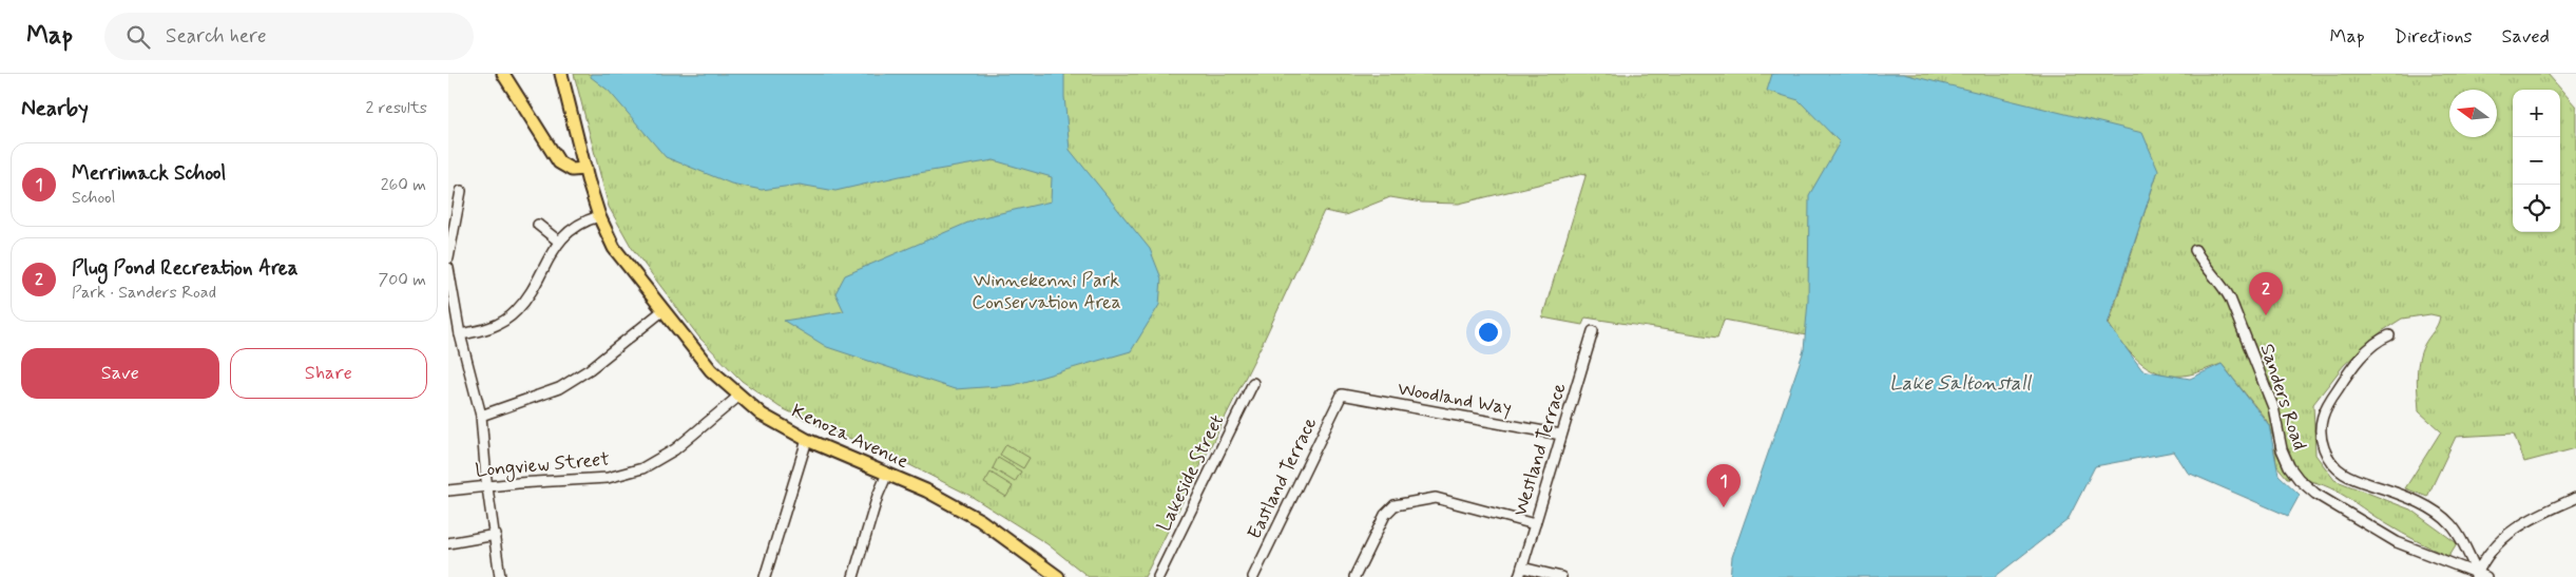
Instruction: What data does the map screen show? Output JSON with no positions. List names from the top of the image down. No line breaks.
{"streets":{"main road":["Kenoza Avenue"],"street":["Sanders Road","Woodland Way","Westland Terrace","Longview Street","Lakeside Street","Eastland Terrace"]},"crossings":[["Woodland Way","Westland Terrace"],["Woodland Way","Eastland Terrace"],["Kenoza Avenue","Longview Street"]],"water":["Lake Saltonstall"],"parks":["Winnekenni Park Conservation Area"],"north":"left","page":{"header":"Map","search":"Search here","nav":["Map","Directions","Saved"],"heading":["Nearby","2 results"],"map_buttons":["+","−"],"list":[{"mark":"1","name":"Merrimack School","note":"School","value":"260 m"},{"mark":"2","name":"Plug Pond Recreation Area","note":"Park · Sanders Road","value":"700 m"}],"pins":["2","1"],"buttons":["Save","Share"]}}
